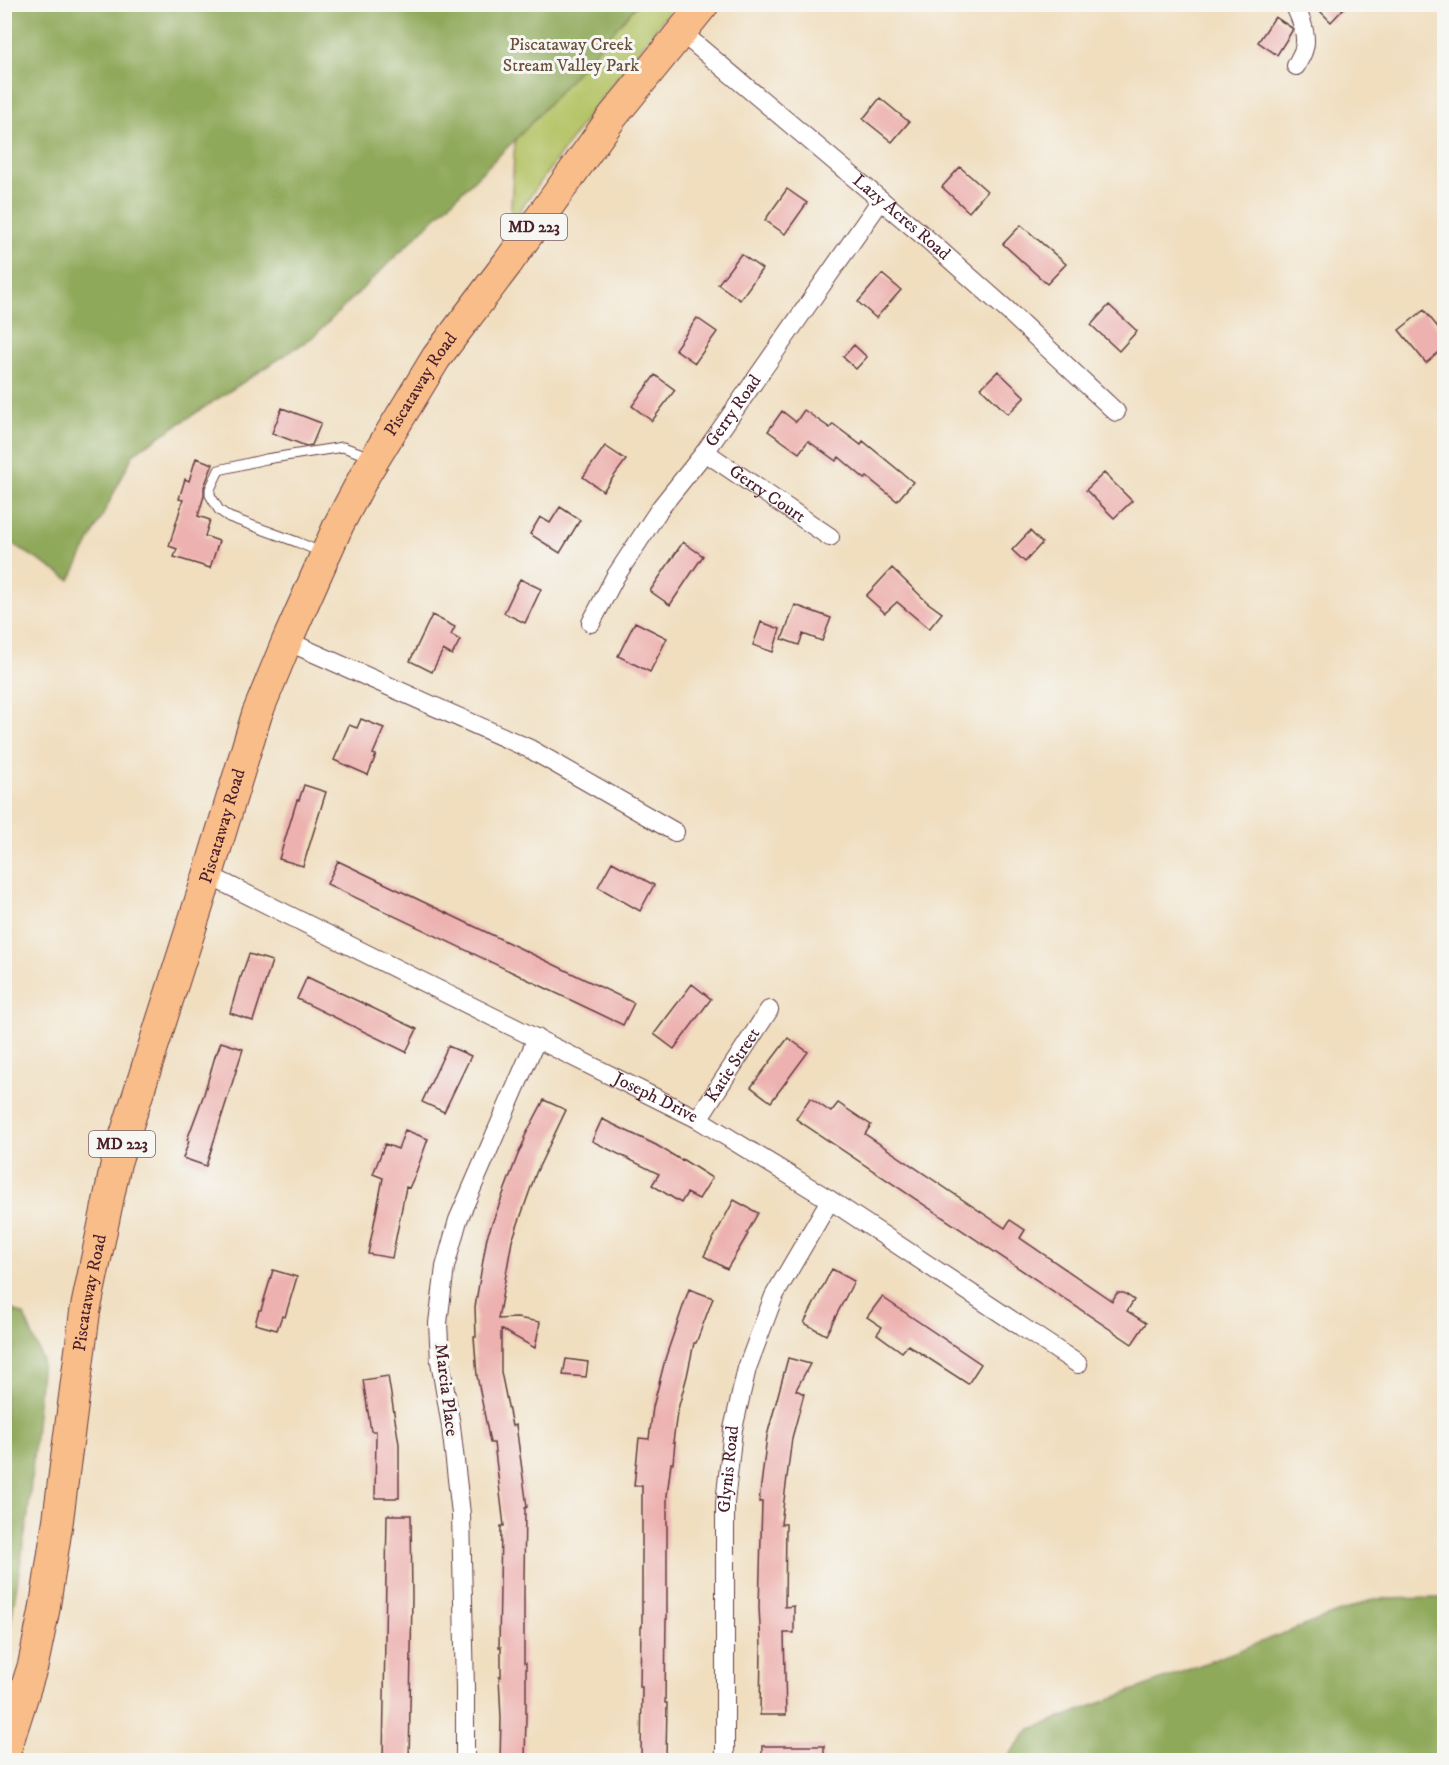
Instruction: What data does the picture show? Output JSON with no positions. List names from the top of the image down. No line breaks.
{"streets":{"main road":["MD 223","Piscataway Road"],"street":["Lazy Acres Road","Gerry Road","Gerry Court","Katie Street","Joseph Drive","Marcia Place","Glynis Road"]},"crossings":[["Lazy Acres Road","Piscataway Road"],["Lazy Acres Road","Gerry Road"],["Piscataway Road","Joseph Drive"],["Gerry Road","Gerry Court"],["Katie Street","Joseph Drive"],["Joseph Drive","Marcia Place"],["Joseph Drive","Glynis Road"]],"parks":["Piscataway Creek Stream Valley Park"]}
